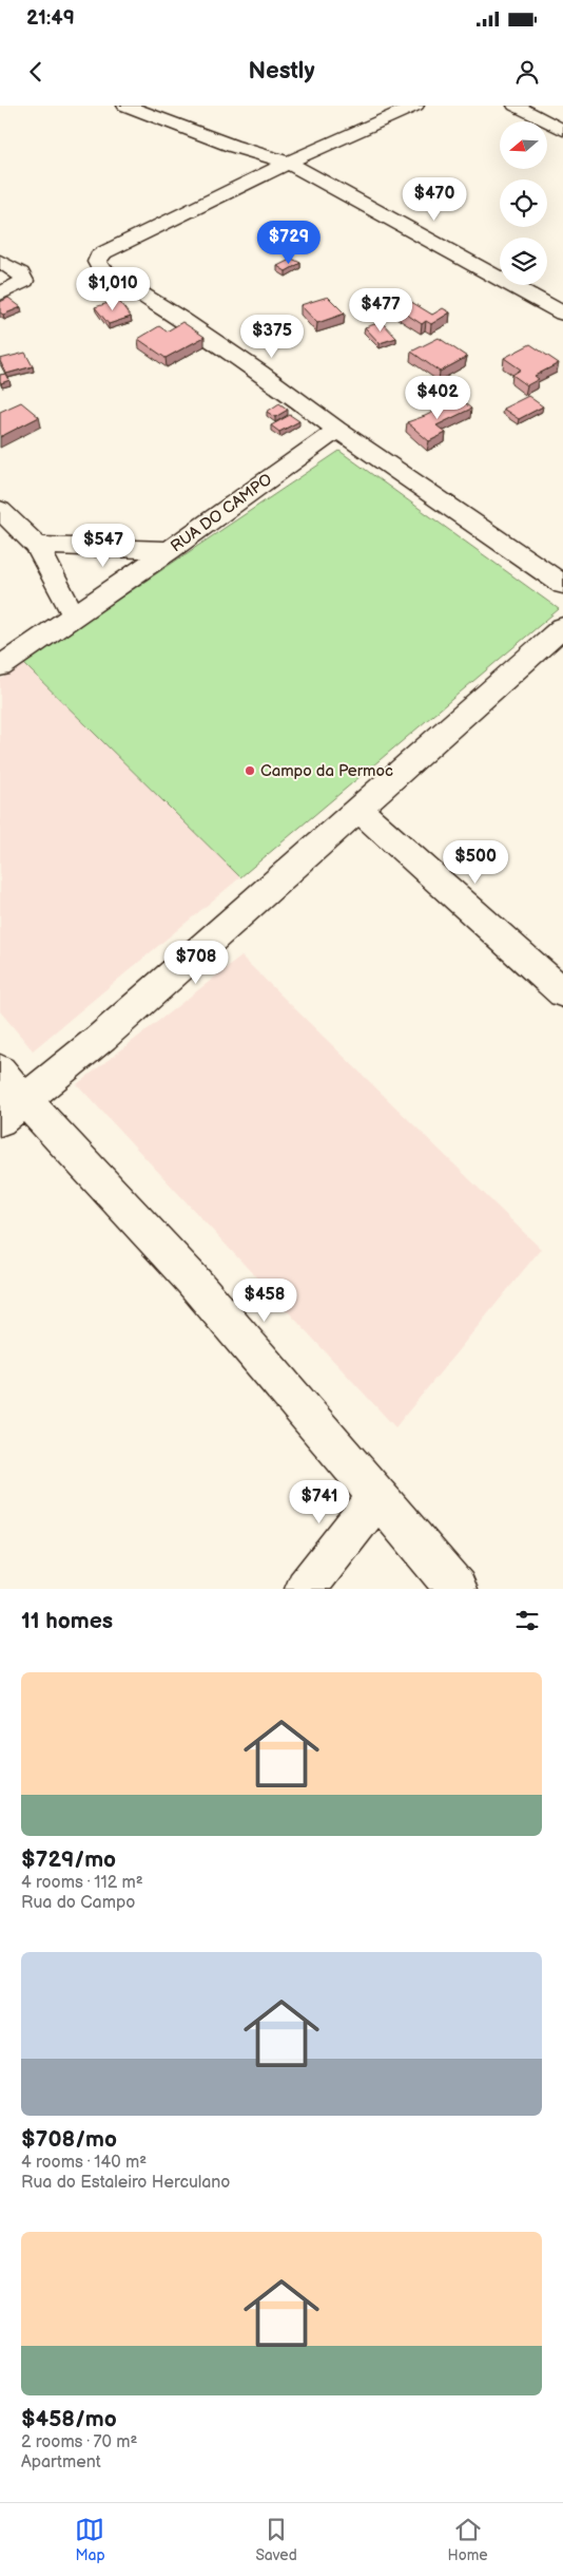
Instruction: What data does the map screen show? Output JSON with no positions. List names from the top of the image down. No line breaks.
{"streets":{"street":["RUA DO CAMPO"]},"places":["Campo da Permoc"],"north":"left","page":{"status":"21:49","header":"Nestly","price":["$470","$729","$1,010","$477","$375","$402","$547","$500","$708","$458","$741"],"heading":"11 homes","list":[{"name":"$729/mo","note":"4 rooms · 112 m² · Rua do Campo"},{"name":"$708/mo","note":"4 rooms · 140 m² · Rua do Estaleiro Herculano"},{"name":"$458/mo","note":"2 rooms · 70 m² · Apartment"}],"tabs":["Map","Saved","Home"]}}
